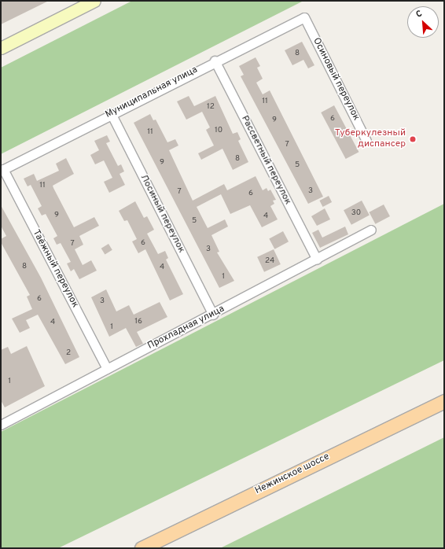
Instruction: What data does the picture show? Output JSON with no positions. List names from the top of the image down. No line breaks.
{"streets":{"main road":["Нежинское шоссе"],"street":["Осиновый переулок","Муниципальная улица","Рассветный переулок","Лосиный переулок","Таёжный переулок","Прохладная улица"]},"crossings":[["Осиновый переулок","Муниципальная улица"],["Муниципальная улица","Рассветный переулок"],["Муниципальная улица","Лосиный переулок"],["Муниципальная улица","Таёжный переулок"],["Рассветный переулок","Прохладная улица"],["Лосиный переулок","Прохладная улица"],["Таёжный переулок","Прохладная улица"]],"places":["Туберкулезный диспансер"],"house_numbers":["8","11","12","6","9","10","11","7","8","9","5","11","3","7","6","30","9","4","5","6","7","3","24","8","4","1","6","3","16","4","1","2","1"],"north":"top left"}
